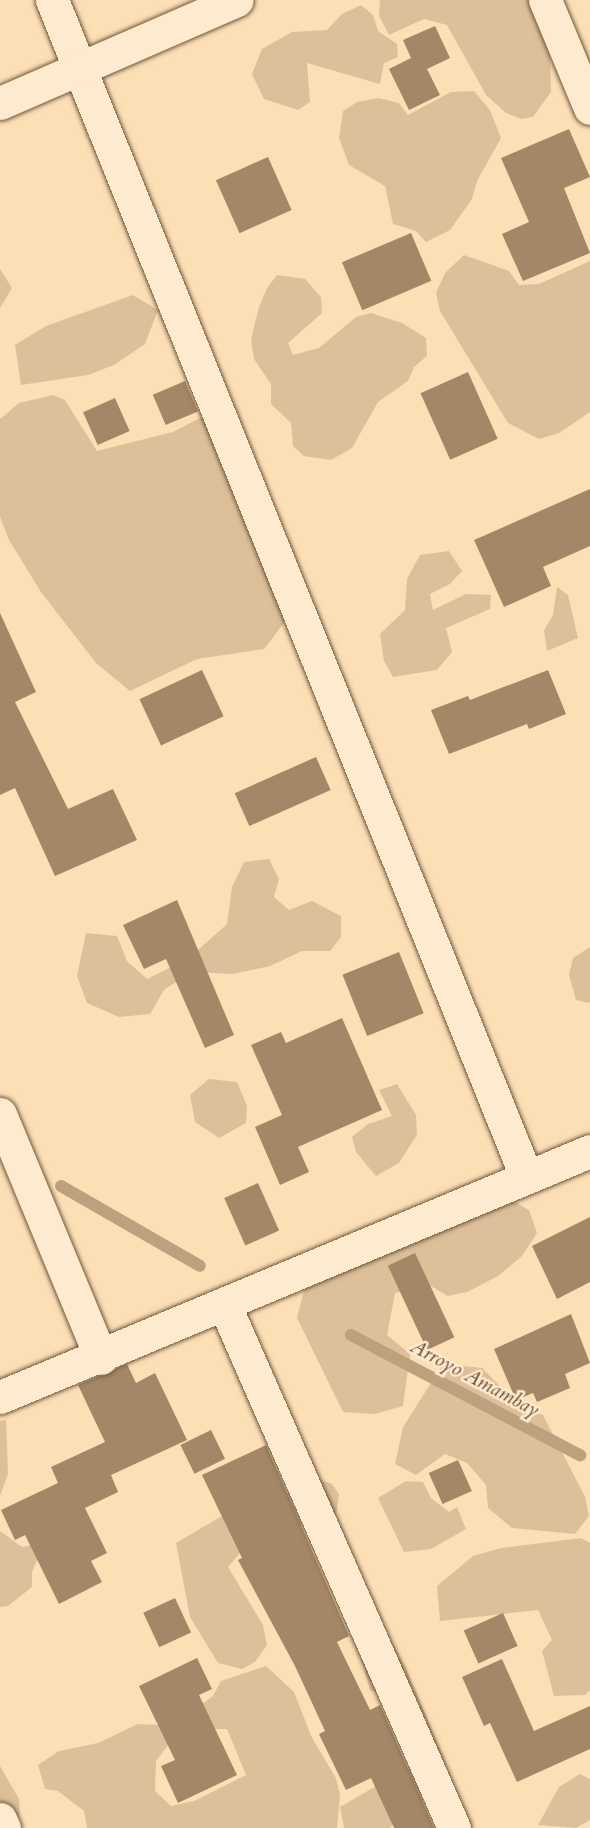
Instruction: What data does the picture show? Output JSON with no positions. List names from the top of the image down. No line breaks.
{"water":["Arroyo Amambay"]}
